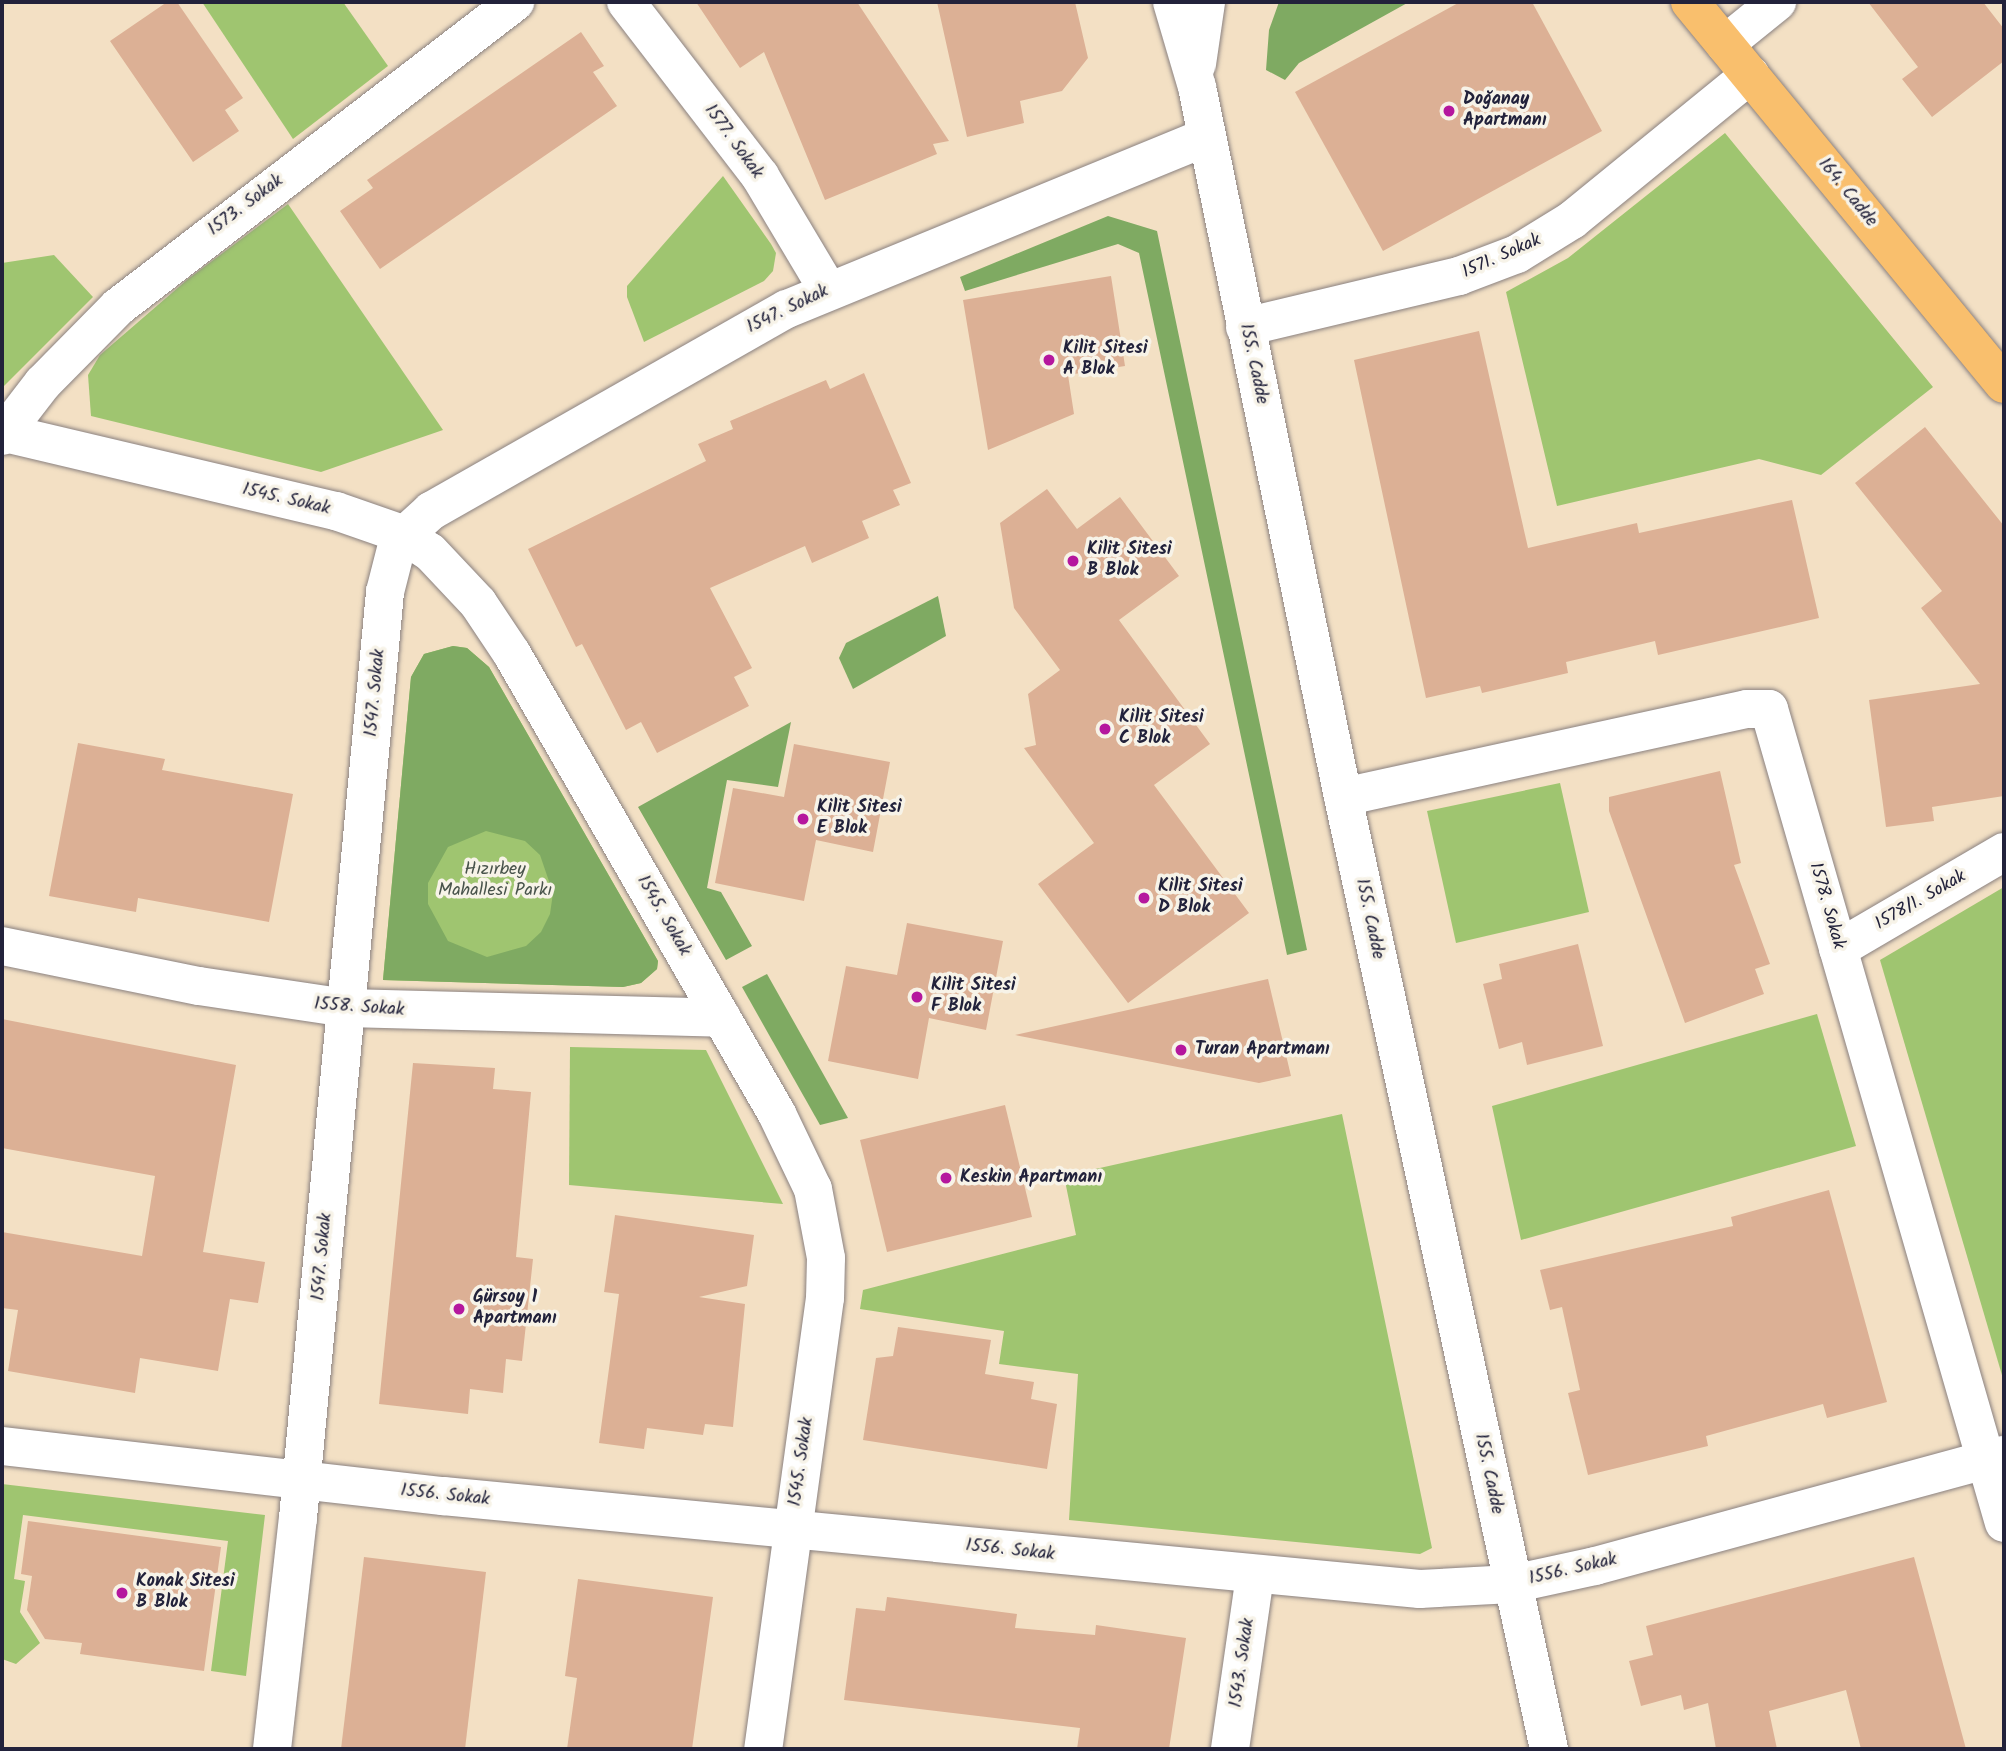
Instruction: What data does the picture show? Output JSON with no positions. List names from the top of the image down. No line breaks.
{"streets":{"main road":["164. Cadde"],"street":["1577. Sokak","1573. Sokak","1571. Sokak","1547. Sokak","155. Cadde","1545. Sokak","1578/1. Sokak","1578. Sokak","1558. Sokak","1556. Sokak","1543. Sokak"]},"crossings":[["1577. Sokak","1547. Sokak"],["164. Cadde","1571. Sokak"],["1573. Sokak","1545. Sokak"],["1571. Sokak","155. Cadde"],["1547. Sokak","155. Cadde"],["1547. Sokak","1545. Sokak"],["1547. Sokak","1558. Sokak"],["1547. Sokak","1556. Sokak"],["155. Cadde","1578. Sokak"],["155. Cadde","1556. Sokak"],["1545. Sokak","1558. Sokak"],["1545. Sokak","1556. Sokak"],["1578/1. Sokak","1578. Sokak"],["1578. Sokak","1556. Sokak"],["1556. Sokak","1543. Sokak"]],"parks":["Hızırbey Mahallesi Parkı"],"places":["Doğanay Apartmanı","Kilit Sitesi A Blok","Kilit Sitesi B Blok","Kilit Sitesi C Blok","Kilit Sitesi E Blok","Kilit Sitesi D Blok","Kilit Sitesi F Blok","Turan Apartmanı","Keskin Apartmanı","Gürsoy 1 Apartmanı","Konak Sitesi B Blok"]}
